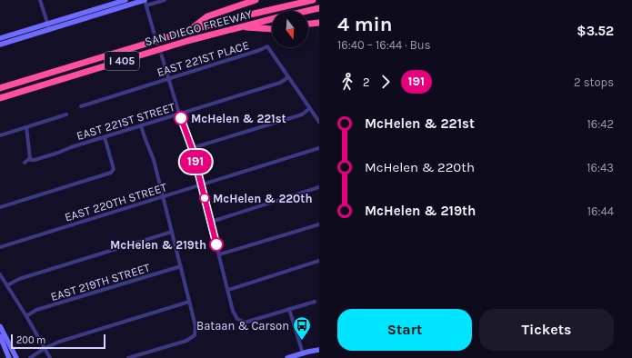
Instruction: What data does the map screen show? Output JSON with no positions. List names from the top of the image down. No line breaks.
{"streets":{"highway":["SAN DIEGO FREEWAY","I 405"],"street":["EAST 221ST PLACE","EAST 221ST STREET","EAST 220TH STREET","EAST 219TH STREET"]},"crossings":[["EAST 221ST PLACE","EAST 221ST STREET"]],"places":{"other":["McHelen & 221st","McHelen & 220th","McHelen & 219th"],"bus stop":["Bataan & Carson"]},"lines":["bus line 191"],"scale_bar":"200 m","north":"bottom","page":{"on_map":"191","heading":["4 min","16:40 – 16:44 · Bus","$3.52"],"legs":["2","191","2 stops"],"list":[{"name":"McHelen & 221st","value":"16:42"},{"name":"McHelen & 220th","value":"16:43"},{"name":"McHelen & 219th","value":"16:44"}],"buttons":["Start","Tickets"],"scale":"200 m"}}
